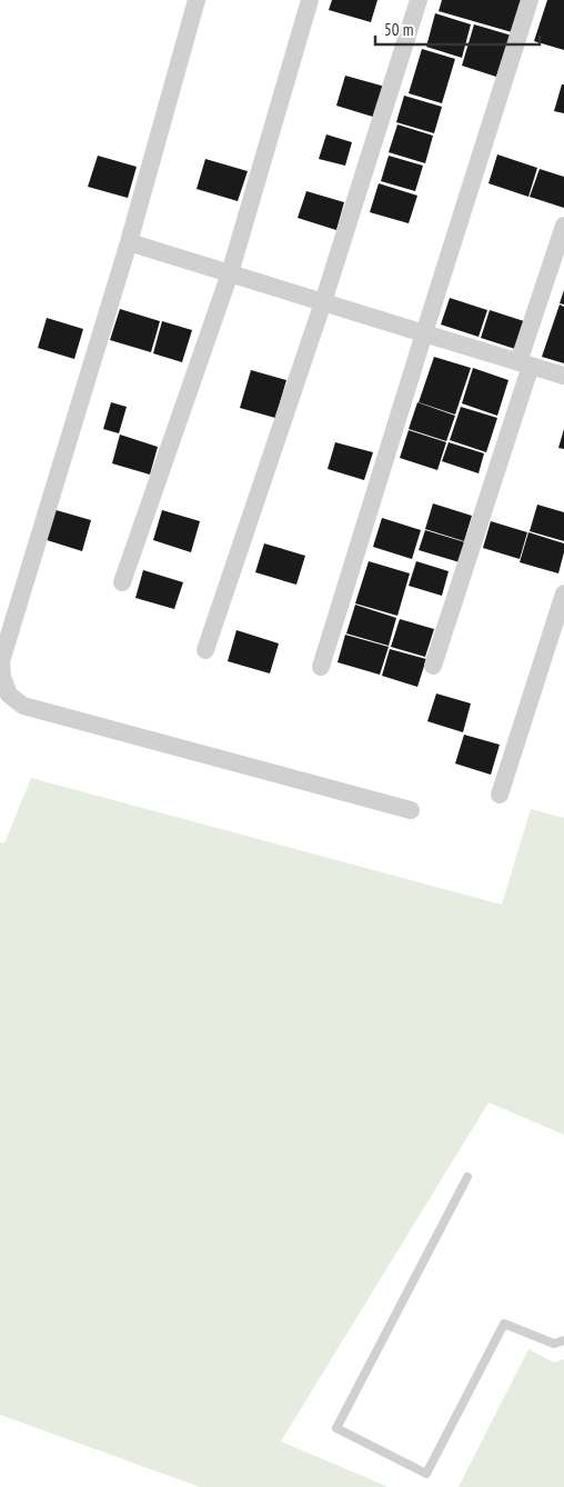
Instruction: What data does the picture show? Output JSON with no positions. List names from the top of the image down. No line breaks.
{"scale_bar":"50 m"}
